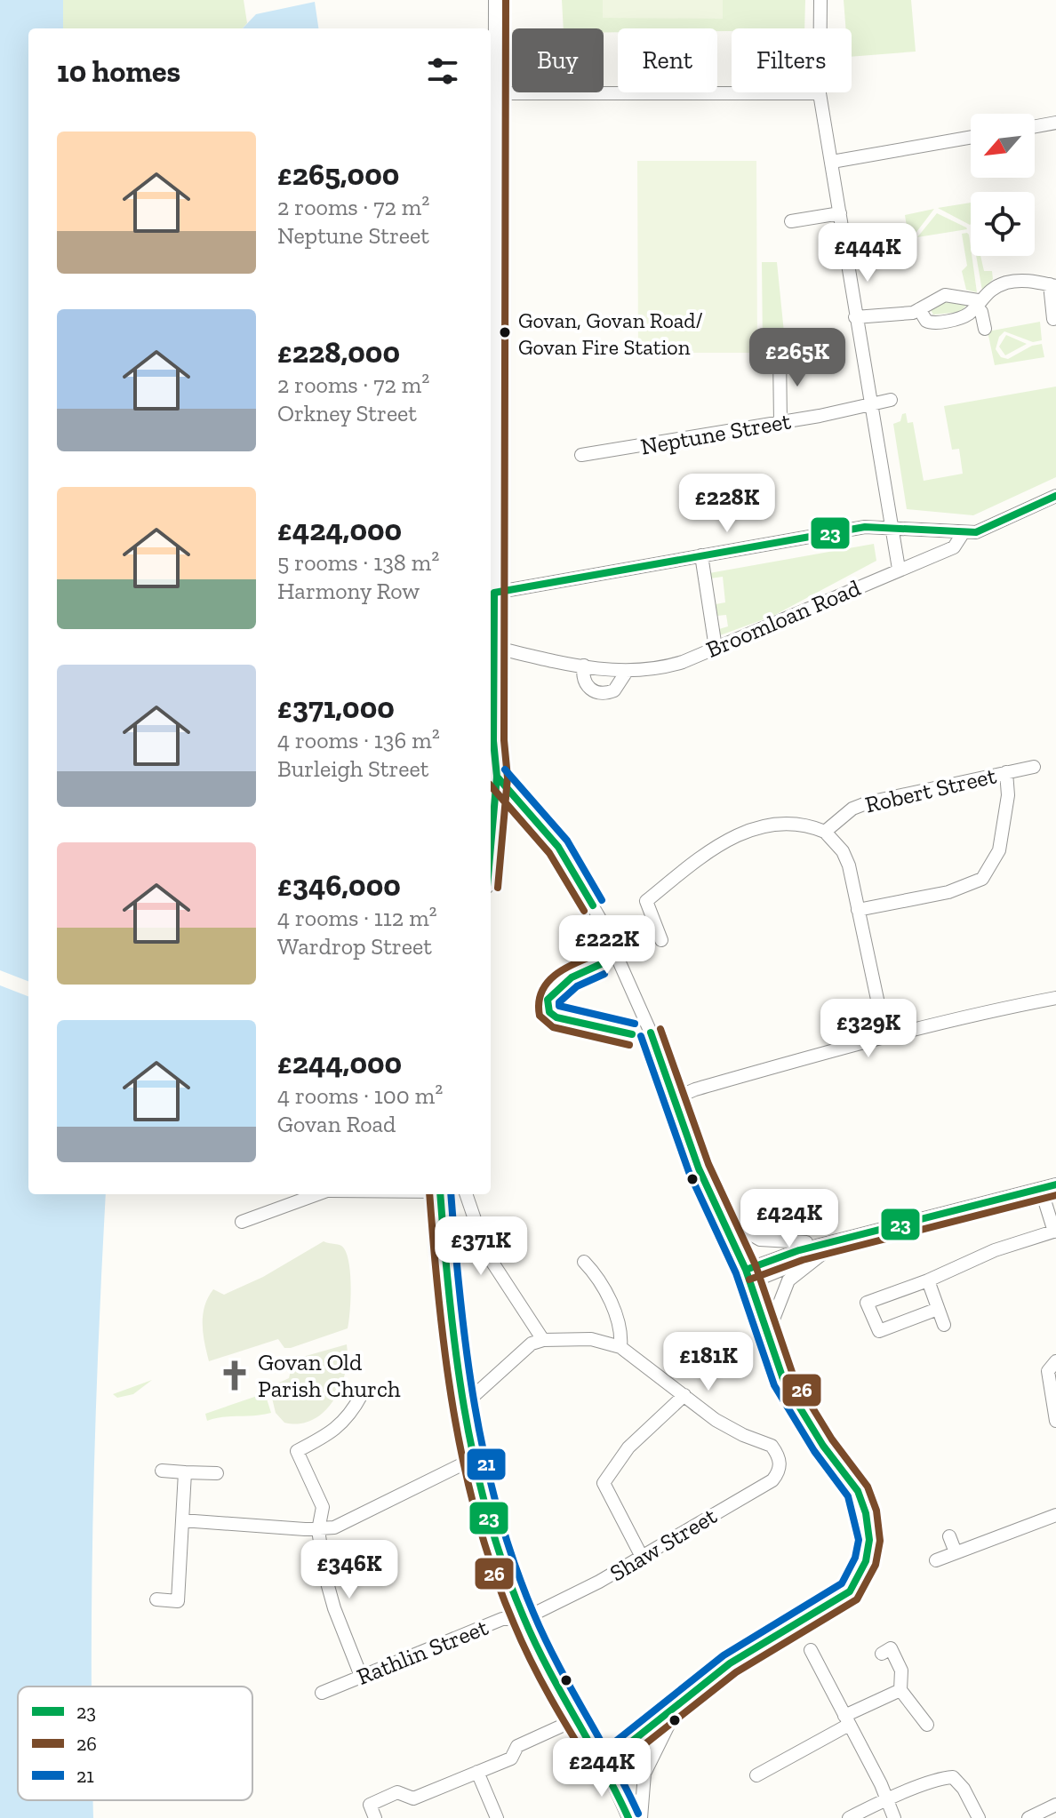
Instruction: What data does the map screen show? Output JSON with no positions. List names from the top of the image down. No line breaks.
{"streets":{"street":["Neptune Street","Broomloan Road","Robert Street","Shaw Street","Rathlin Street"]},"crossings":[["Shaw Street","Rathlin Street"]],"places":{"other":["Govan, Govan Road/ Govan Fire Station"],"church":["Govan Old Parish Church"]},"lines":["transit line 26","transit line 23","transit line 21"],"legend":["23","26","21"],"north":"bottom left","page":{"chip":["Buy","Rent","Filters"],"heading":"10 homes","list":[{"name":"£265,000","note":"2 rooms · 72 m² · Neptune Street"},{"name":"£228,000","note":"2 rooms · 72 m² · Orkney Street"},{"name":"£424,000","note":"5 rooms · 138 m² · Harmony Row"},{"name":"£371,000","note":"4 rooms · 136 m² · Burleigh Street"},{"name":"£346,000","note":"4 rooms · 112 m² · Wardrop Street"},{"name":"£244,000","note":"4 rooms · 100 m² · Govan Road"}],"price":["£444K","£265K","£228K","£222K","£329K","£424K","£371K","£181K","£346K","£244K"]}}
